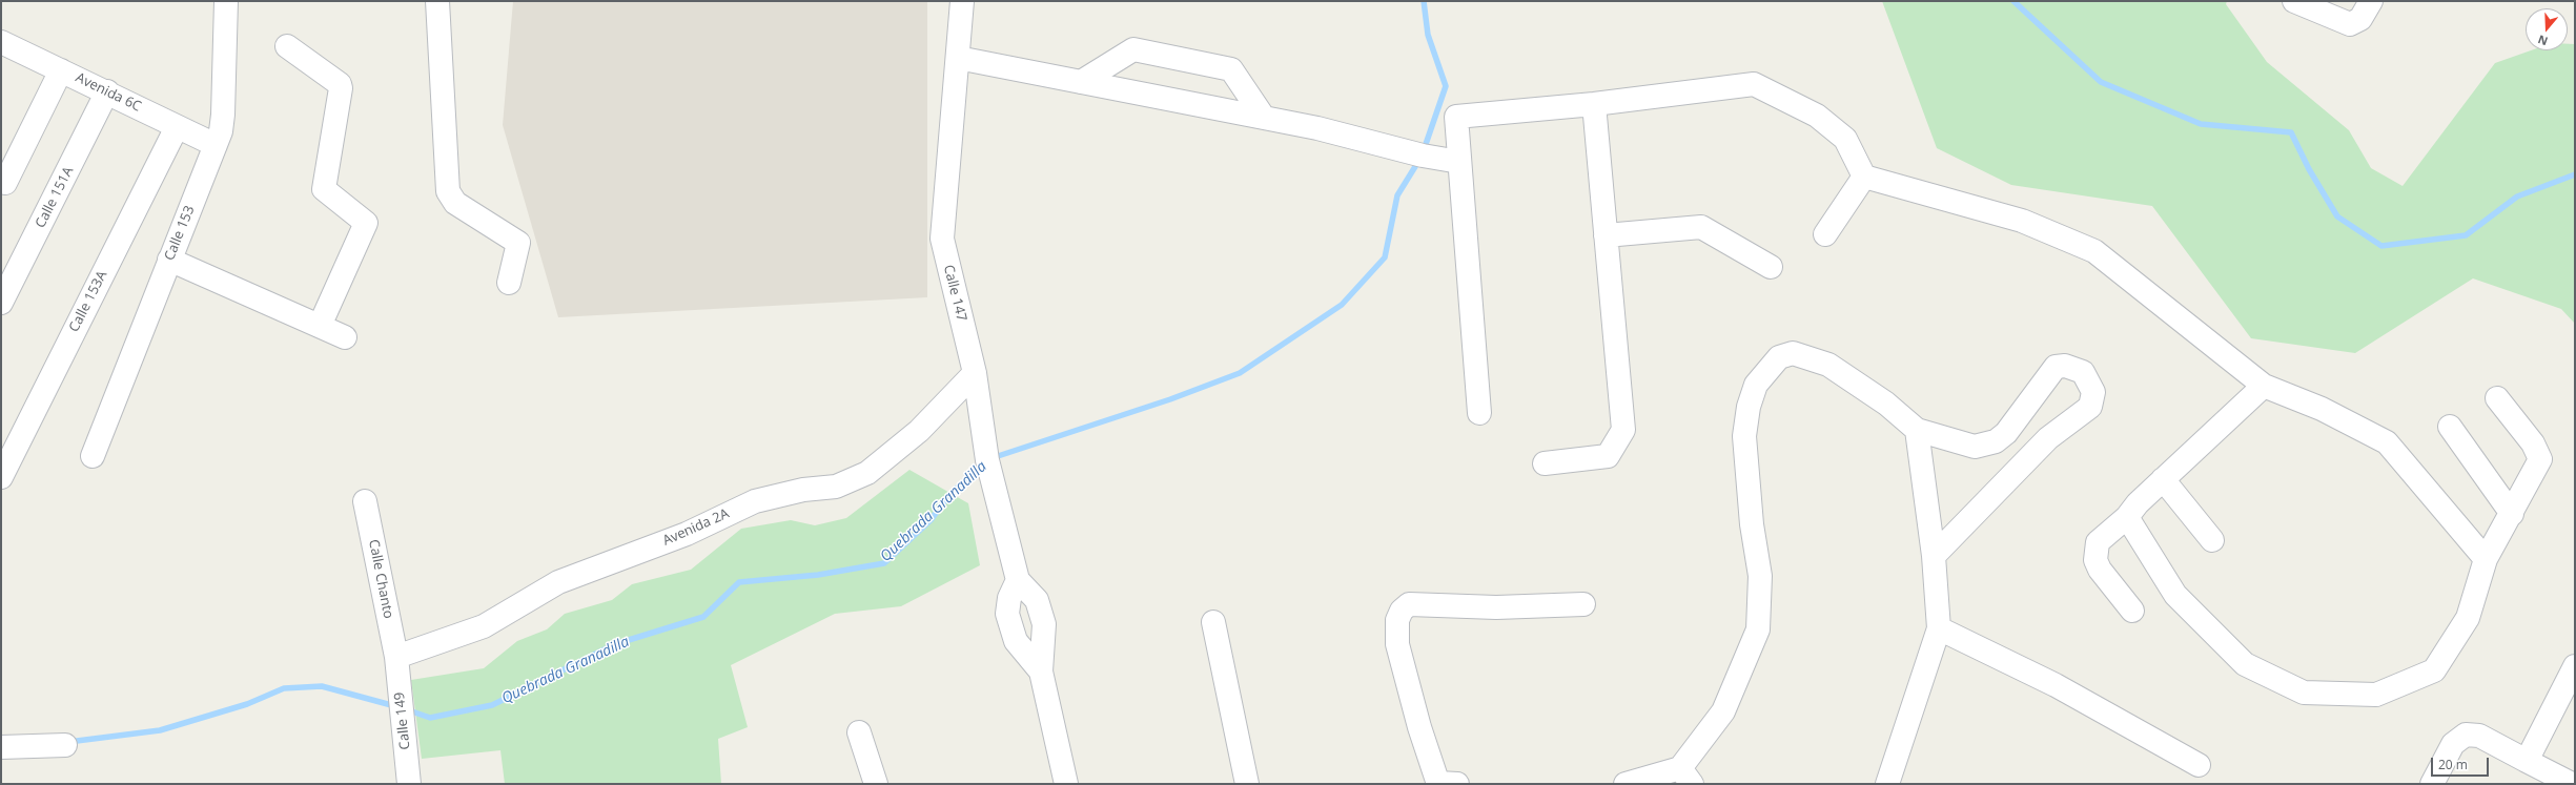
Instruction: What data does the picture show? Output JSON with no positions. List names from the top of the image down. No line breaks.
{"streets":{"street":["Avenida 6C","Calle 151A","Calle 153","Calle 147","Calle 153A","Avenida 2A","Calle Chanto","Calle 149"]},"crossings":[["Avenida 6C","Calle 151A"],["Avenida 6C","Calle 153"],["Avenida 6C","Calle 153A"],["Calle 147","Avenida 2A"],["Avenida 2A","Calle Chanto"],["Avenida 2A","Calle 149"],["Calle Chanto","Calle 149"]],"water":["Quebrada Granadilla"],"scale_bar":"20 m","north":"bottom"}
